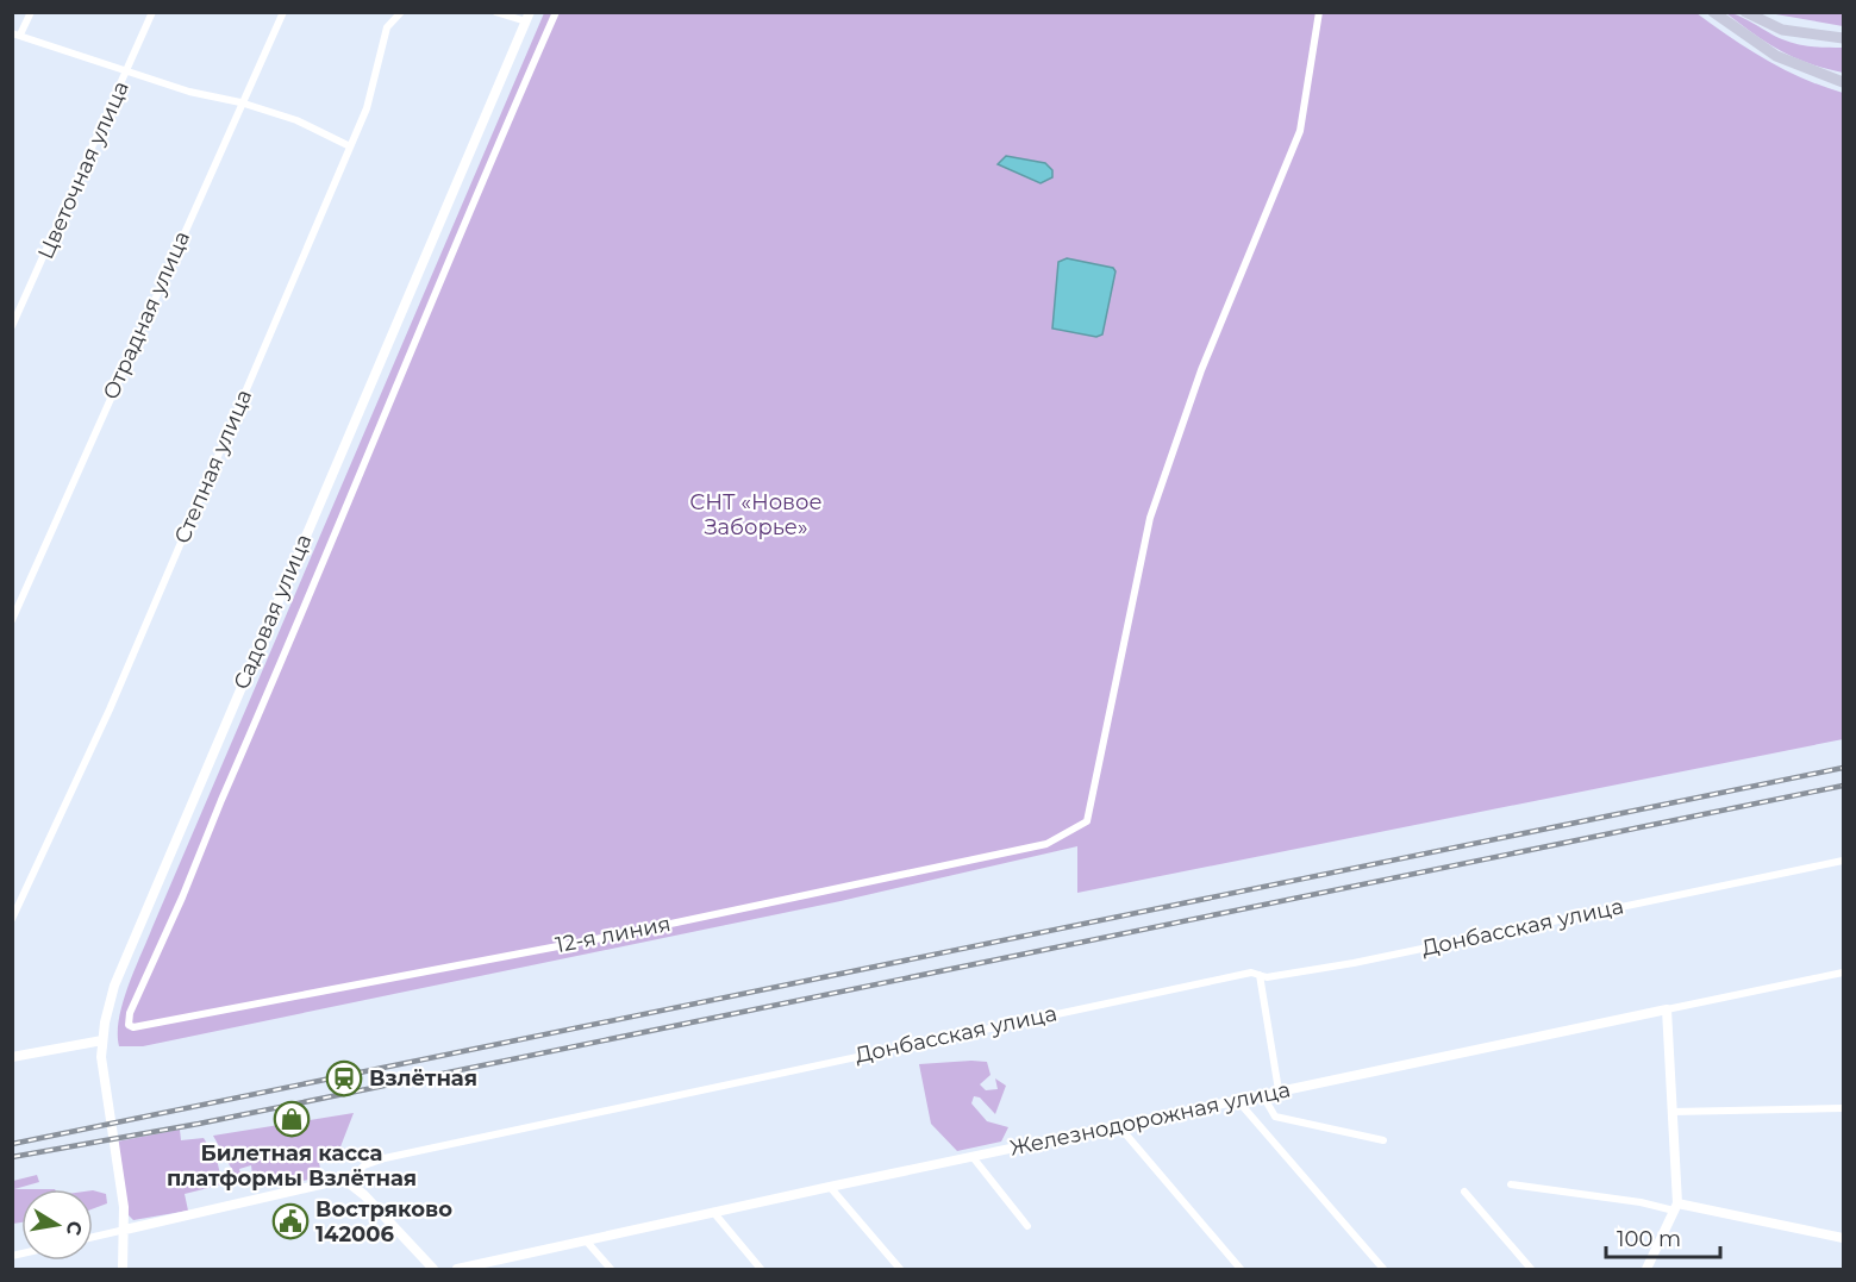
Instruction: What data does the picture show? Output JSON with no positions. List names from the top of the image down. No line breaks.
{"streets":{"street":["Цветочная улица","Отрадная улица","Степная улица","Садовая улица","Донбасская улица","12-я линия","Железнодорожная улица"]},"crossings":[["Садовая улица","Донбасская улица"]],"parks":["СНТ «Новое Заборье»"],"places":{"station":["Взлётная"],"shop":["Билетная касса платформы Взлётная"],"public building":["Востряково 142006"]},"scale_bar":"100 m","north":"right"}
